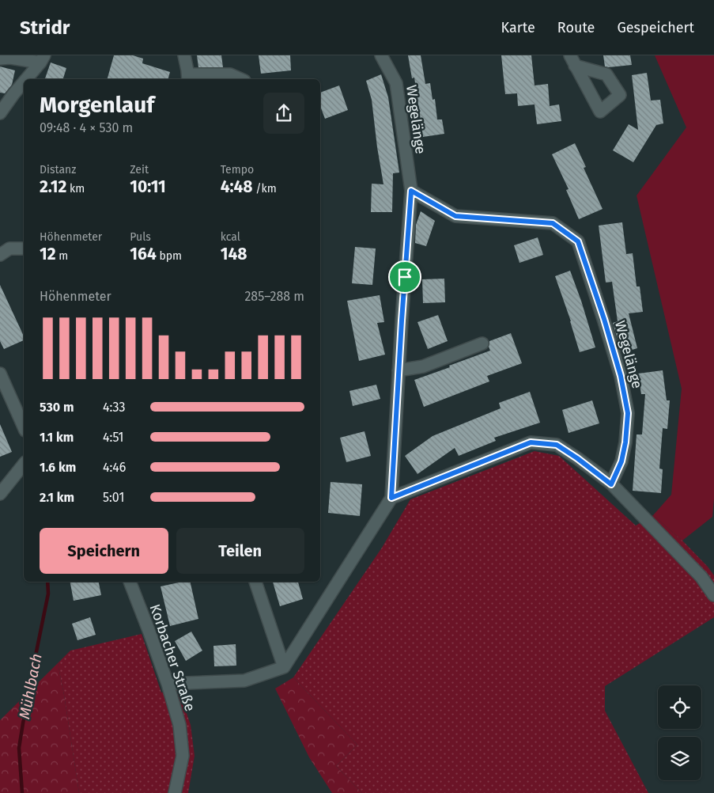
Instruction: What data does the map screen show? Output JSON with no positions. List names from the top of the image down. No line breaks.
{"streets":{"street":["Wegelänge","Korbacher Straße"]},"water":["Mühlbach"],"page":{"header":"Stridr","nav":["Karte","Route","Gespeichert"],"heading":["Morgenlauf","09:48 · 4 × 530 m"],"stats":[["Distanz","2.12 km"],["Zeit","10:11"],["Tempo","4:48 /km"],["Höhenmeter","12 m"],["Puls","164 bpm"],["kcal","148"]],"chart":["Höhenmeter","285–288 m"],"list":[{"name":"530 m","note":"4:33"},{"name":"1.1 km","note":"4:51"},{"name":"1.6 km","note":"4:46"},{"name":"2.1 km","note":"5:01"}],"buttons":["Speichern","Teilen"]}}
